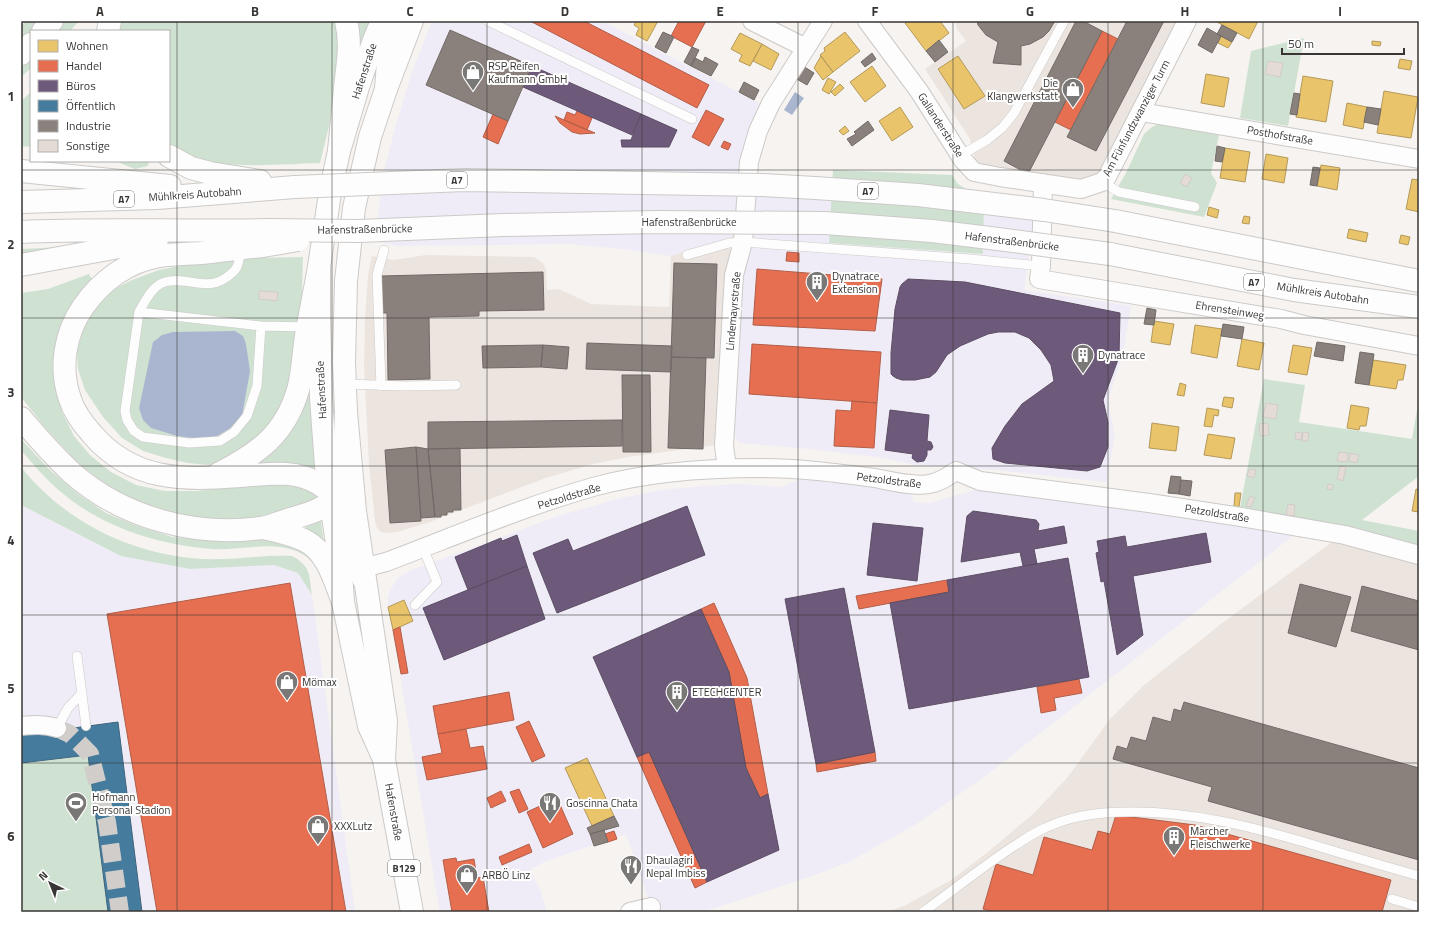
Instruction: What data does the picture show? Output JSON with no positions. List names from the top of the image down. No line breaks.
{"streets":{"main road":["Hafenstraße","A7","Mühlkreis Autobahn","Hafenstraßenbrücke","B129"],"street":["Am Fünfundzwanziger Turm","Gallanderstraße","Posthofstraße","Ehrensteinweg","Lindemayrstraße","Petzoldstraße"]},"crossings":[["Hafenstraße","Petzoldstraße"],["Am Fünfundzwanziger Turm","Gallanderstraße"],["Am Fünfundzwanziger Turm","Posthofstraße"],["A7","Mühlkreis Autobahn"],["A7","Hafenstraßenbrücke"],["Mühlkreis Autobahn","Hafenstraßenbrücke"],["Lindemayrstraße","Petzoldstraße"]],"places":{"shop":["RSP Reifen Kaufmann GmbH","Die Klangwerkstatt","Mömax","XXXLutz","ARBÖ Linz"],"building":["Dynatrace Extension","Dynatrace","ETECHCENTER","Marcher Fleischwerke"],"sports":["Hofmann Personal Stadion"],"restaurant":["Goscinna Chata","Dhaulagiri Nepal Imbiss"]},"legend":["Wohnen","Handel","Büros","Öffentlich","Industrie","Sonstige"],"scale_bar":"50 m","north":"top left","grid":{"columns":["A","B","C","D","E","F","G","H","I"],"rows":["1","2","3","4","5","6"]}}
